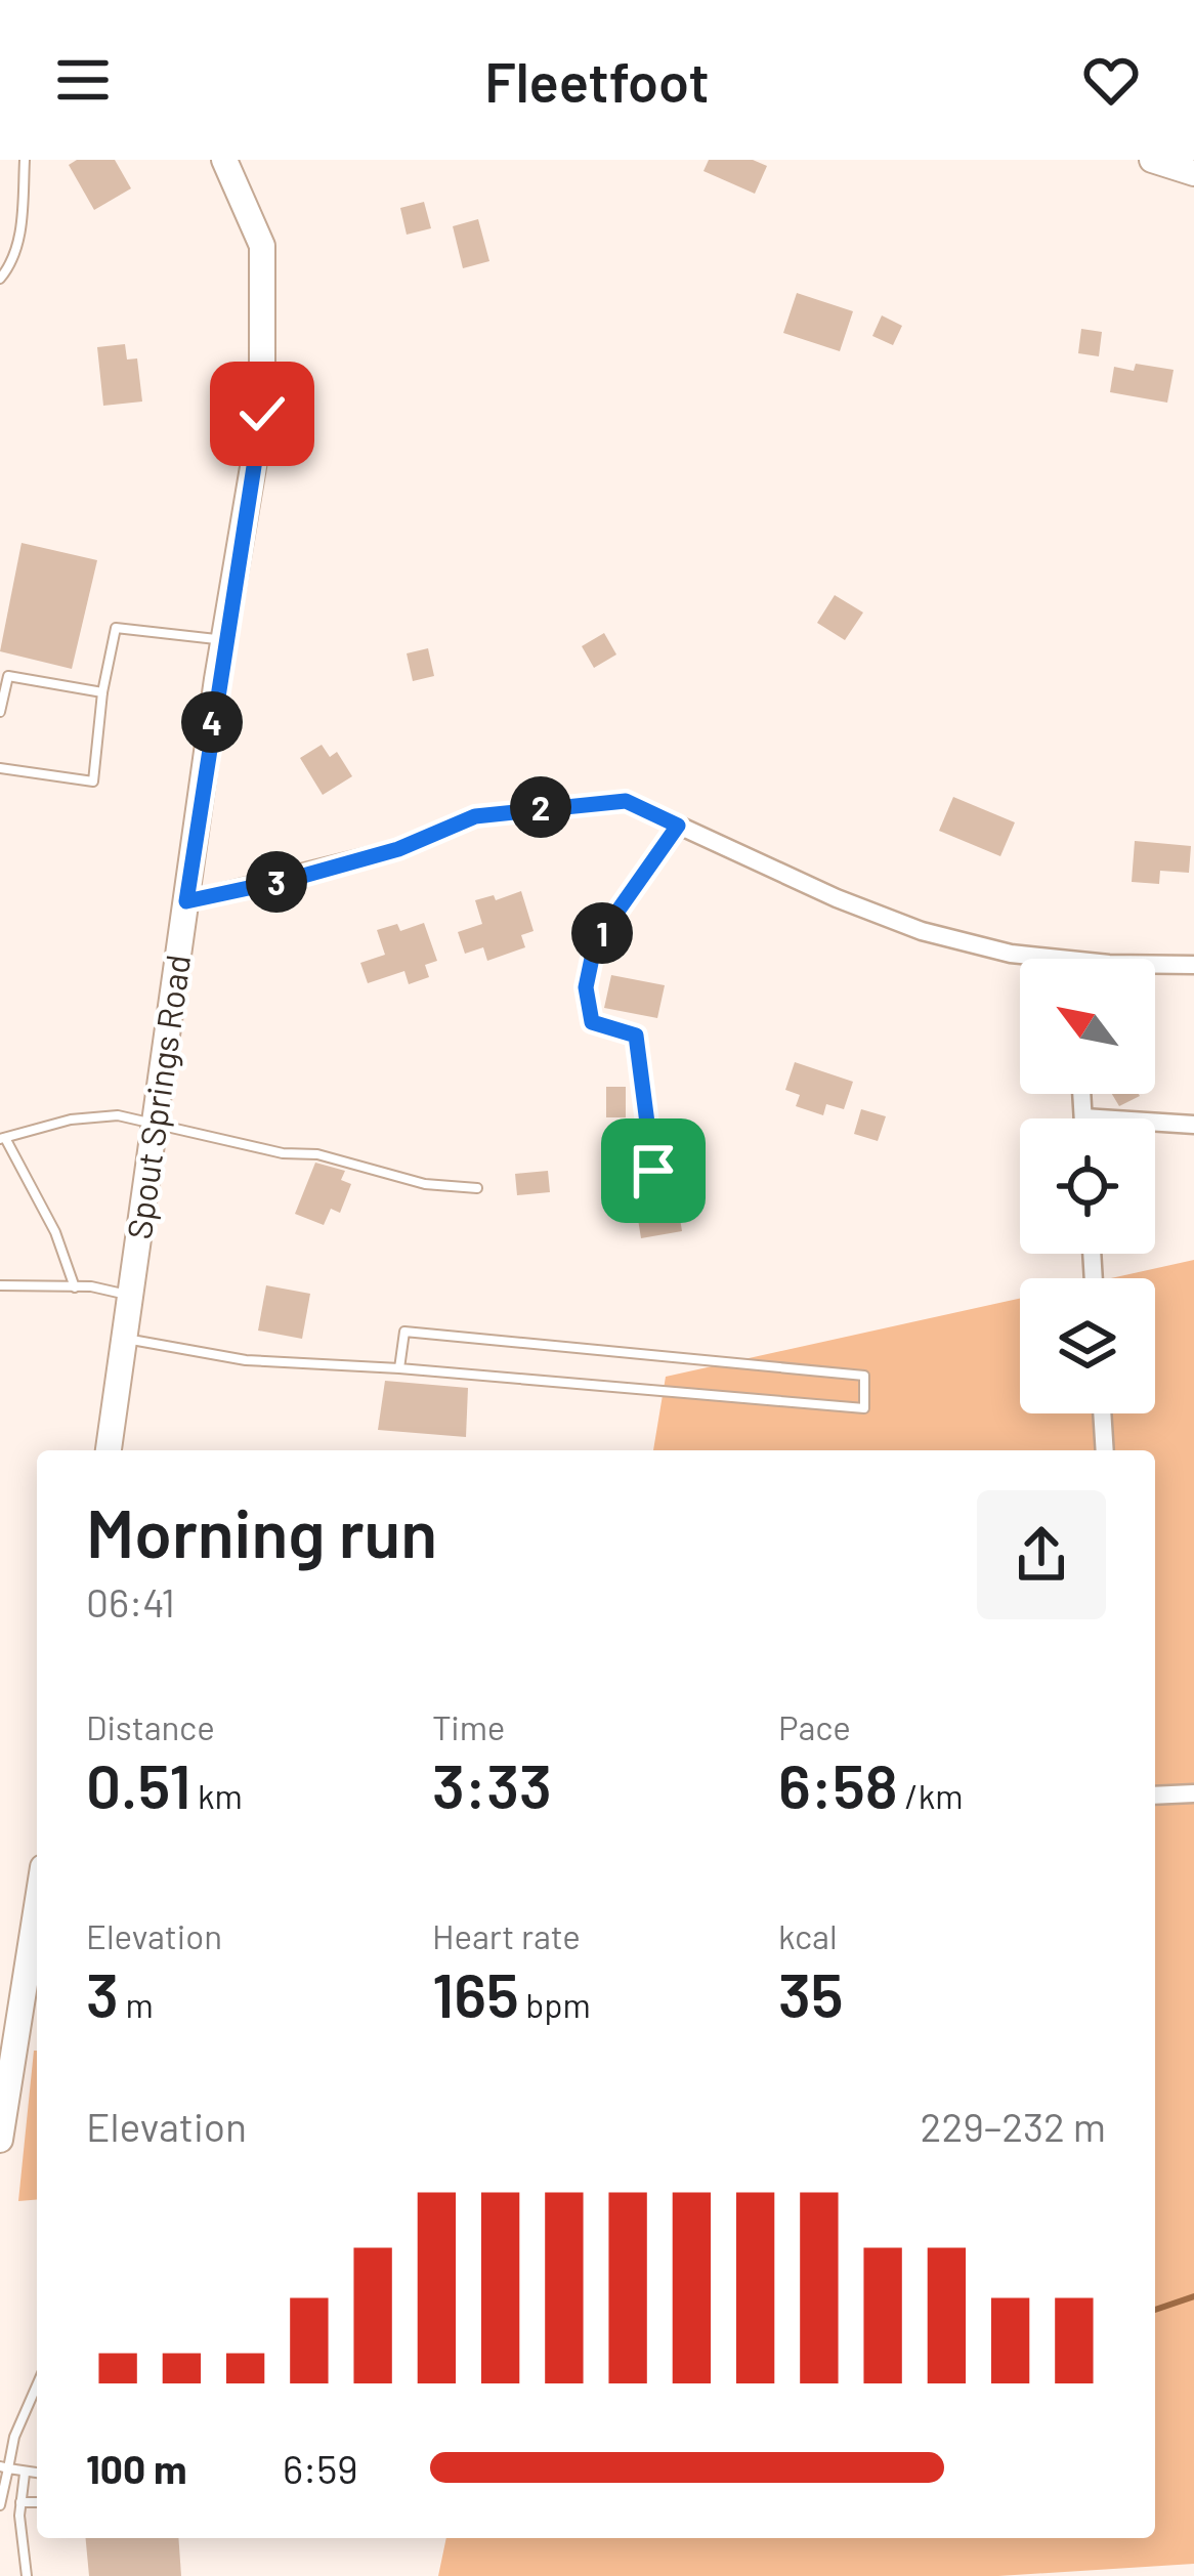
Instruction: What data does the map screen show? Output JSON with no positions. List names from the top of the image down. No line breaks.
{"streets":{"street":["Spout Springs Road"]},"north":"top left","page":{"header":"Fleetfoot","pins":["4","2","3","1"],"heading":["Morning run","06:41"],"stats":[["Distance","0.51 km"],["Time","3:33"],["Pace","6:58 /km"],["Elevation","3 m"],["Heart rate","165 bpm"],["kcal","35"]],"chart":["Elevation","229–232 m"],"list":[{"name":"100 m","note":"6:59"}]}}
